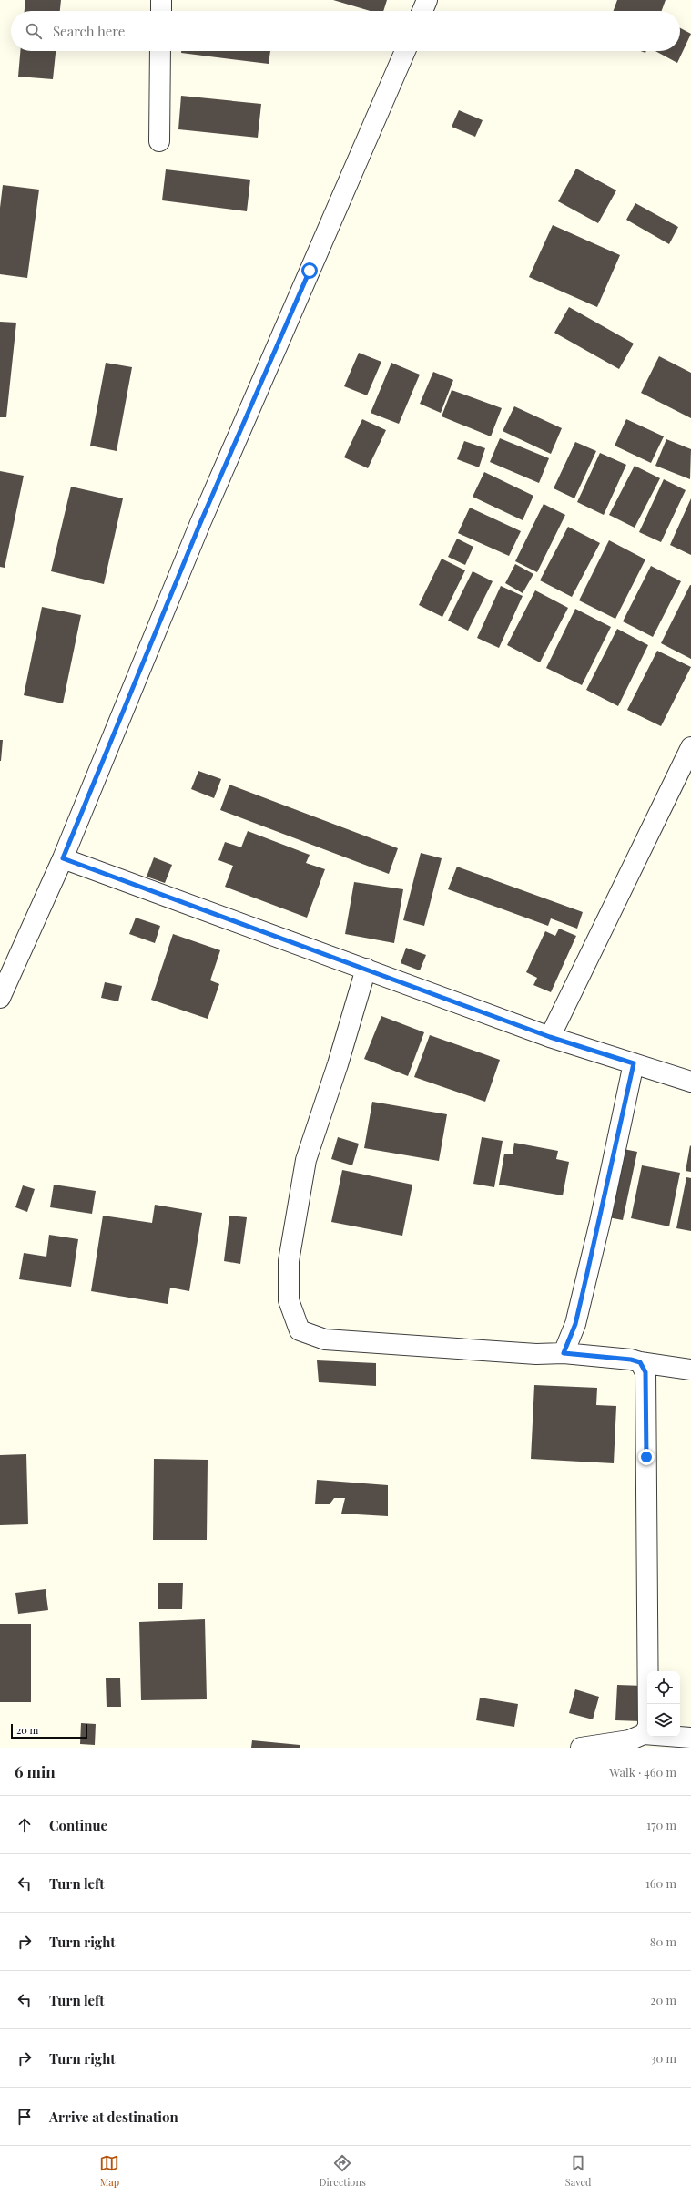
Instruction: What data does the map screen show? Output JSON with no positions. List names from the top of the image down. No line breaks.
{"scale_bar":"20 m","page":{"search":"Search here","scale":"20 m","heading":["6 min","Walk · 460 m"],"list":[["Continue","170 m"],["Turn left","160 m"],["Turn right","80 m"],["Turn left","20 m"],["Turn right","30 m"],"Arrive at destination"],"nav":["Map","Directions","Saved"]}}
